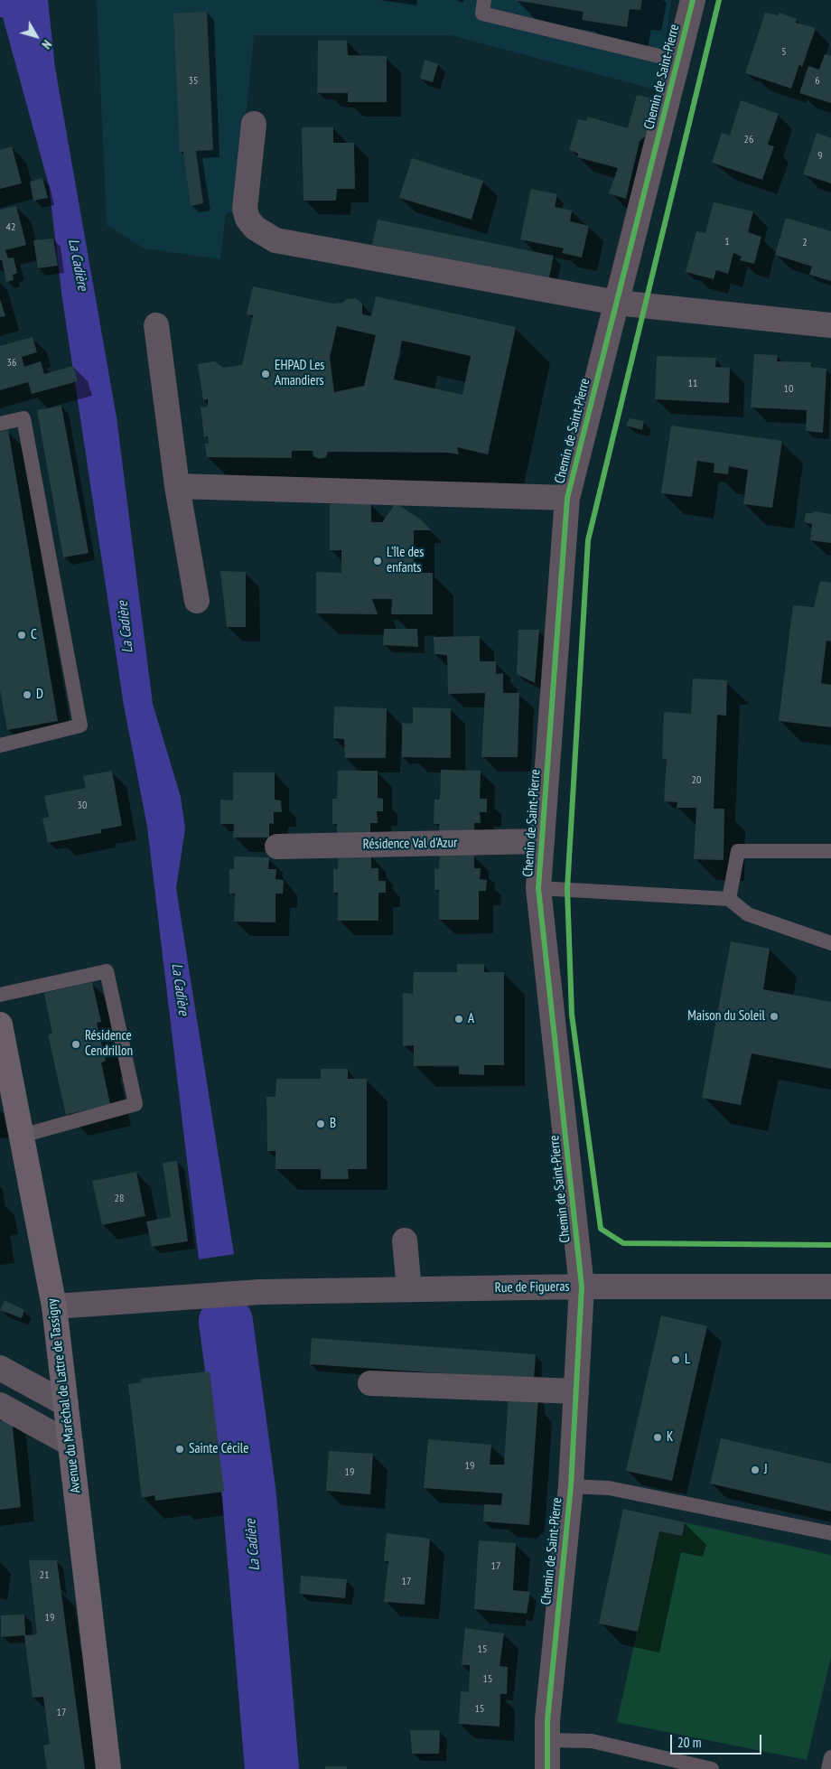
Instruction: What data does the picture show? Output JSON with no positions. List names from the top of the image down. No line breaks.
{"streets":{"main road":["Avenue du Maréchal de Lattre de Tassigny"],"street":["Chemin de Saint-Pierre","Résidence Val d'Azur","Rue de Figueras"]},"crossings":[["Chemin de Saint-Pierre","Résidence Val d'Azur"],["Chemin de Saint-Pierre","Rue de Figueras"],["Rue de Figueras","Avenue du Maréchal de Lattre de Tassigny"]],"water":["La Cadière"],"places":["EHPAD Les Amandiers","L'île des enfants","C","D","Maison du Soleil","A","Résidence Cendrillon","B","L","K","Sainte Cécile","J"],"house_numbers":["5","35","6","26","9","42","1","2","36","11","10","20","30","28","19","19","17","21","17","19","15","15","15","17"],"scale_bar":"20 m","north":"bottom right"}
